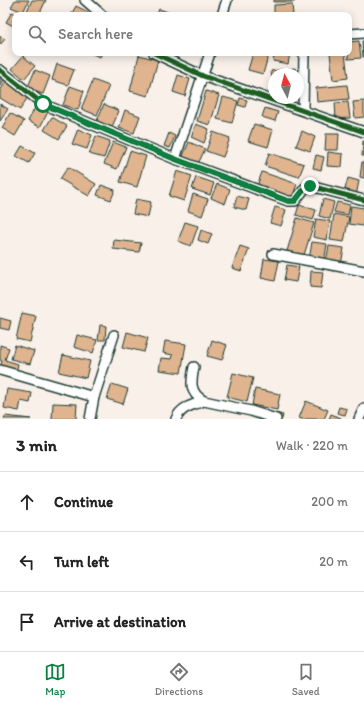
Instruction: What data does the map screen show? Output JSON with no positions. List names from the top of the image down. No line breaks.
{"north":"top","page":{"search":"Search here","heading":["3 min","Walk · 220 m"],"list":[["Continue","200 m"],["Turn left","20 m"],"Arrive at destination"],"nav":["Map","Directions","Saved"]}}
